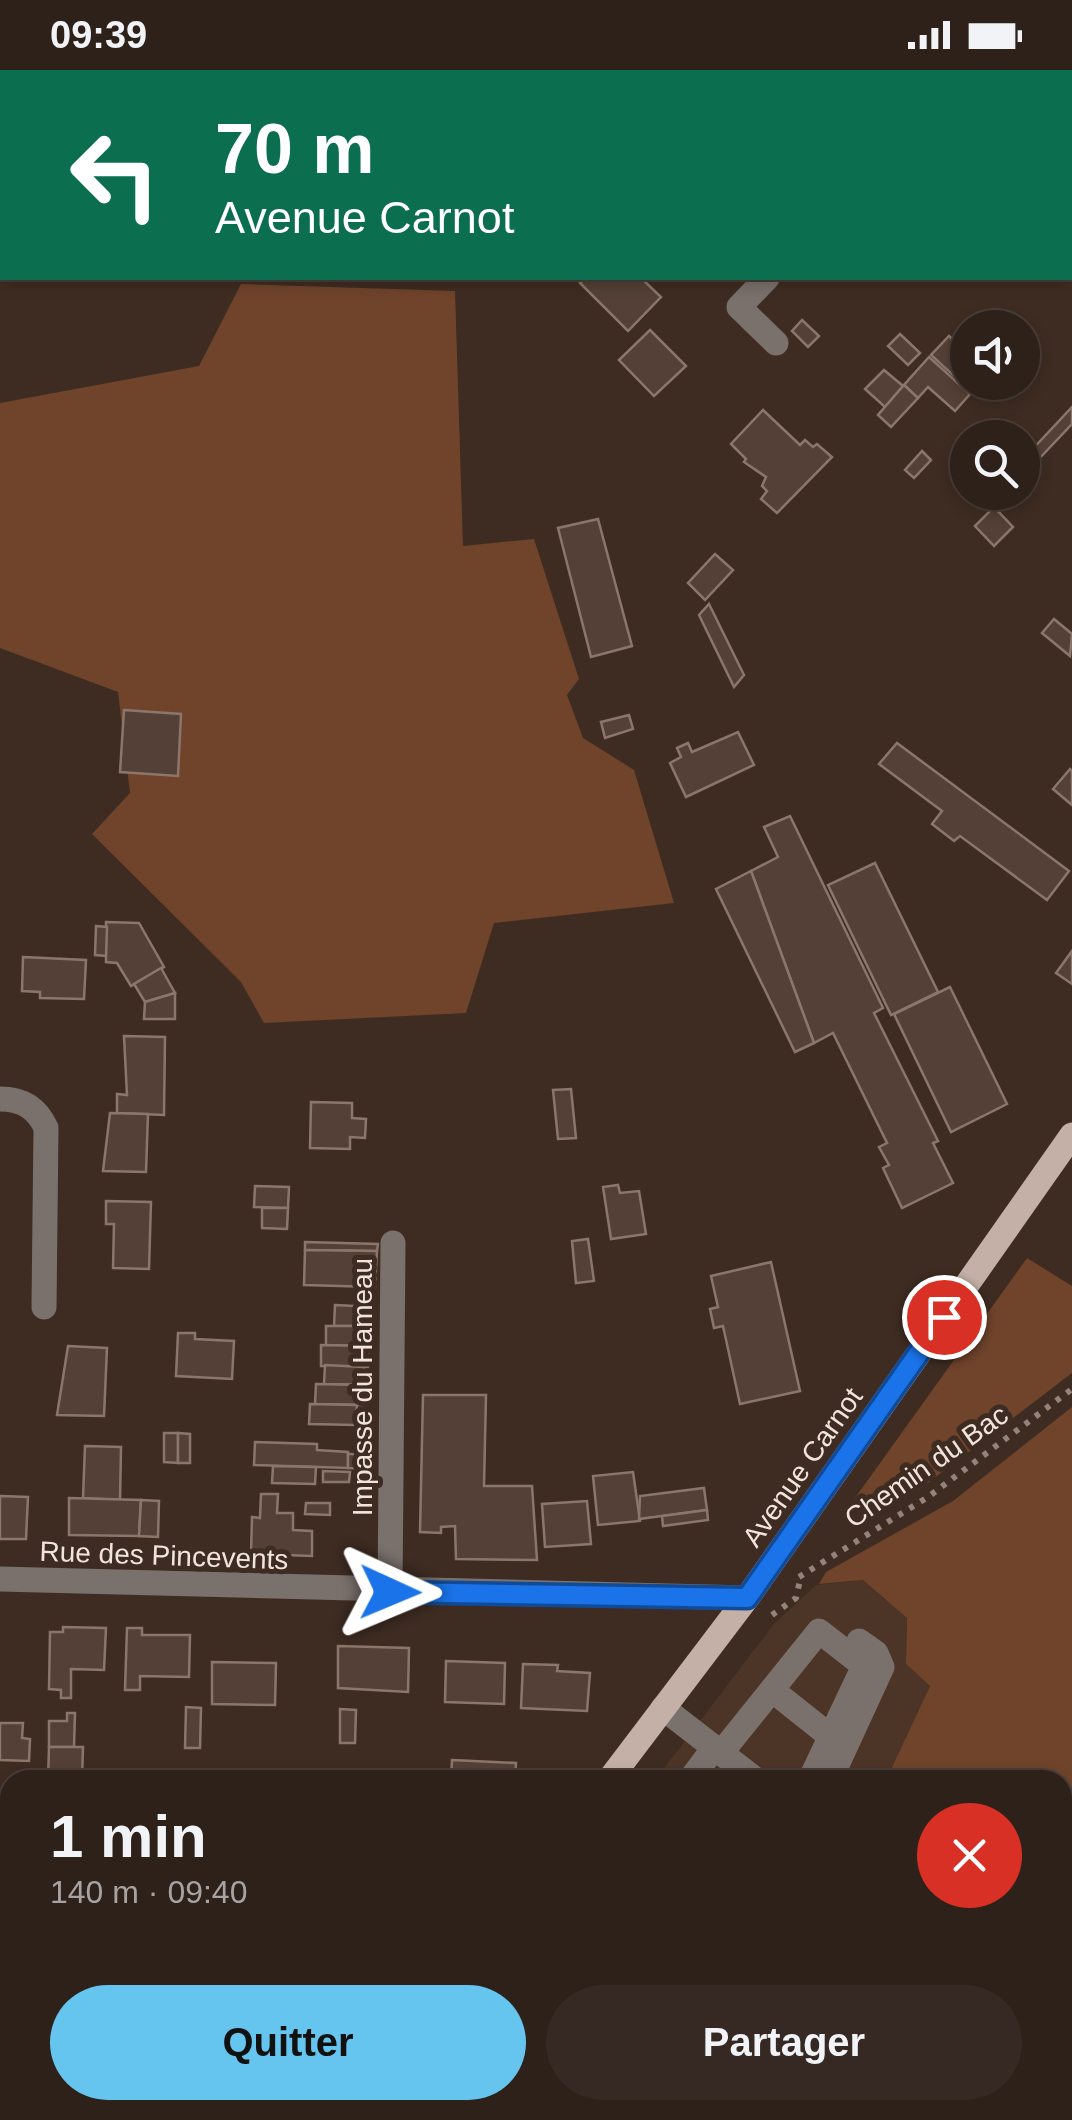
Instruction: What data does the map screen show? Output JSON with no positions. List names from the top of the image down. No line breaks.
{"streets":{"main road":["Avenue Carnot"],"street":["Impasse du Hameau","Rue des Pincevents"],"path":["Chemin du Bac"]},"crossings":[["Impasse du Hameau","Rue des Pincevents"],["Chemin du Bac","Avenue Carnot"],["Chemin du Bac","Rue des Pincevents"],["Avenue Carnot","Rue des Pincevents"]],"page":{"status":"09:39","turn":["70 m","Avenue Carnot"],"heading":["1 min","140 m · 09:40"],"buttons":["Quitter","Partager"]}}
